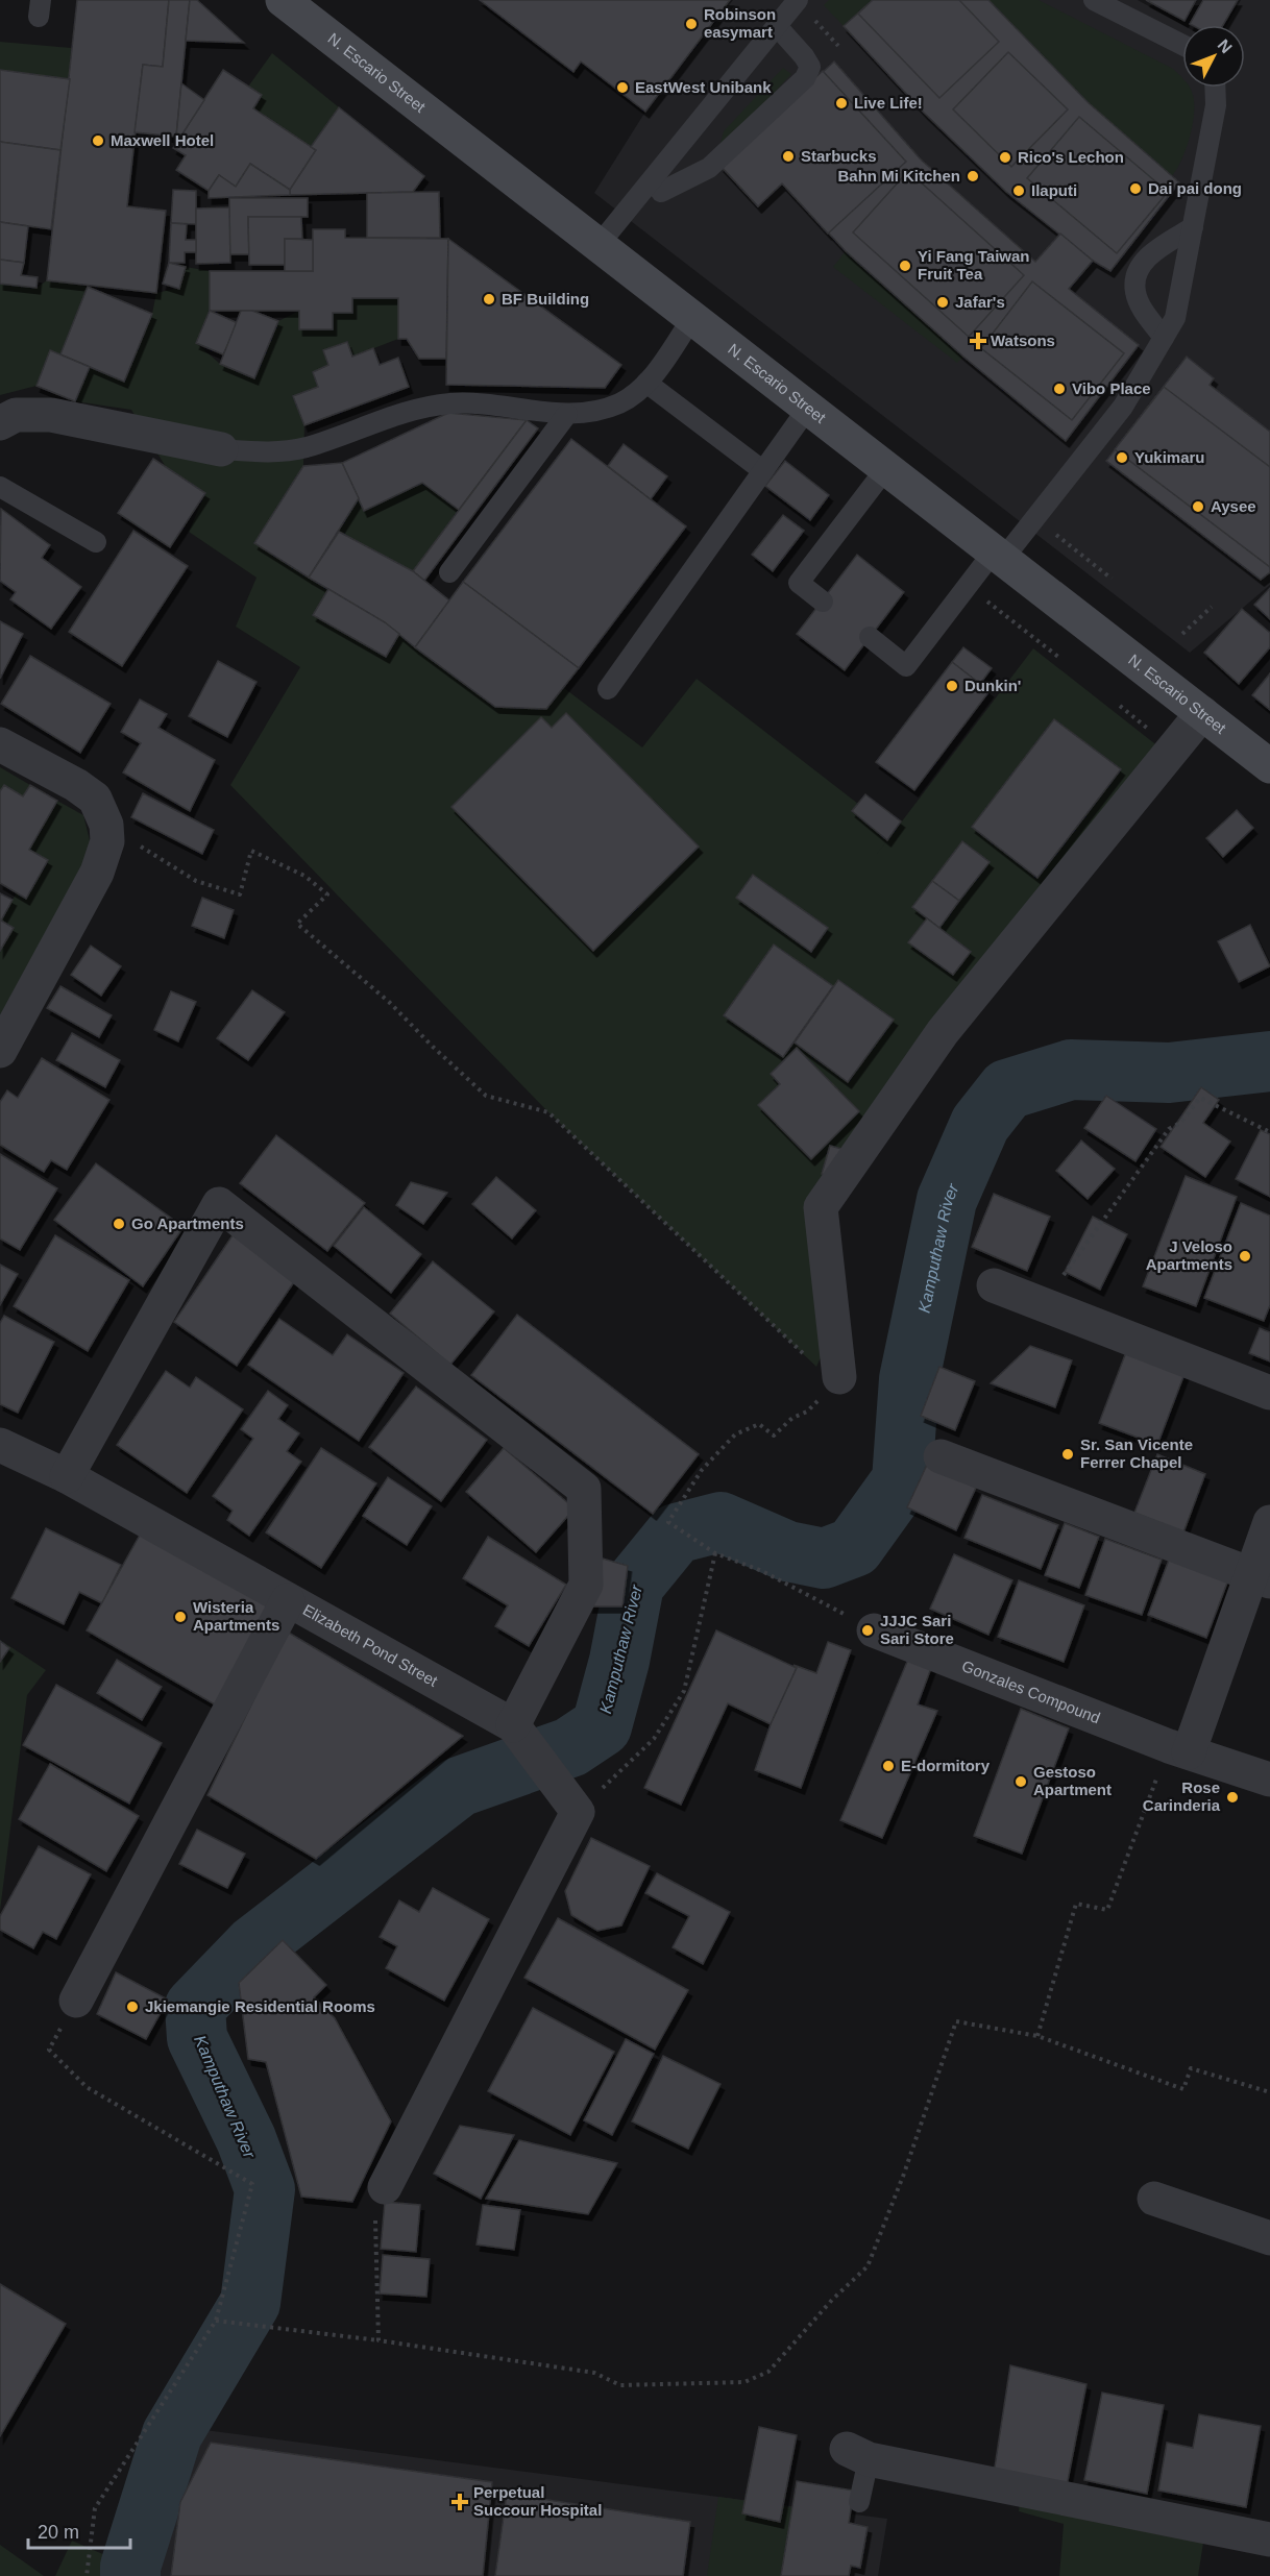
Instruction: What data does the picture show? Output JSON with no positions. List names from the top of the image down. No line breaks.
{"streets":{"main road":["N. Escario Street"],"street":["Elizabeth Pond Street","Gonzales Compound"]},"water":["Kamputhaw River"],"places":{"other":["Robinson easymart","EastWest Unibank","Live Life!","Maxwell Hotel","Starbucks","Rico's Lechon","Bahn Mi Kitchen","Dai pai dong","Ilaputi","Yi Fang Taiwan Fruit Tea","BF Building","Jafar's","Vibo Place","Yukimaru","Aysee","Dunkin'","Go Apartments","J Veloso Apartments","Sr. San Vicente Ferrer Chapel","Wisteria Apartments","JJJC Sari Sari Store","E-dormitory","Gestoso Apartment","Rose Carinderia","Jkiemangie Residential Rooms"],"health":["Watsons","Perpetual Succour Hospital"]},"scale_bar":"20 m","north":"top right"}
